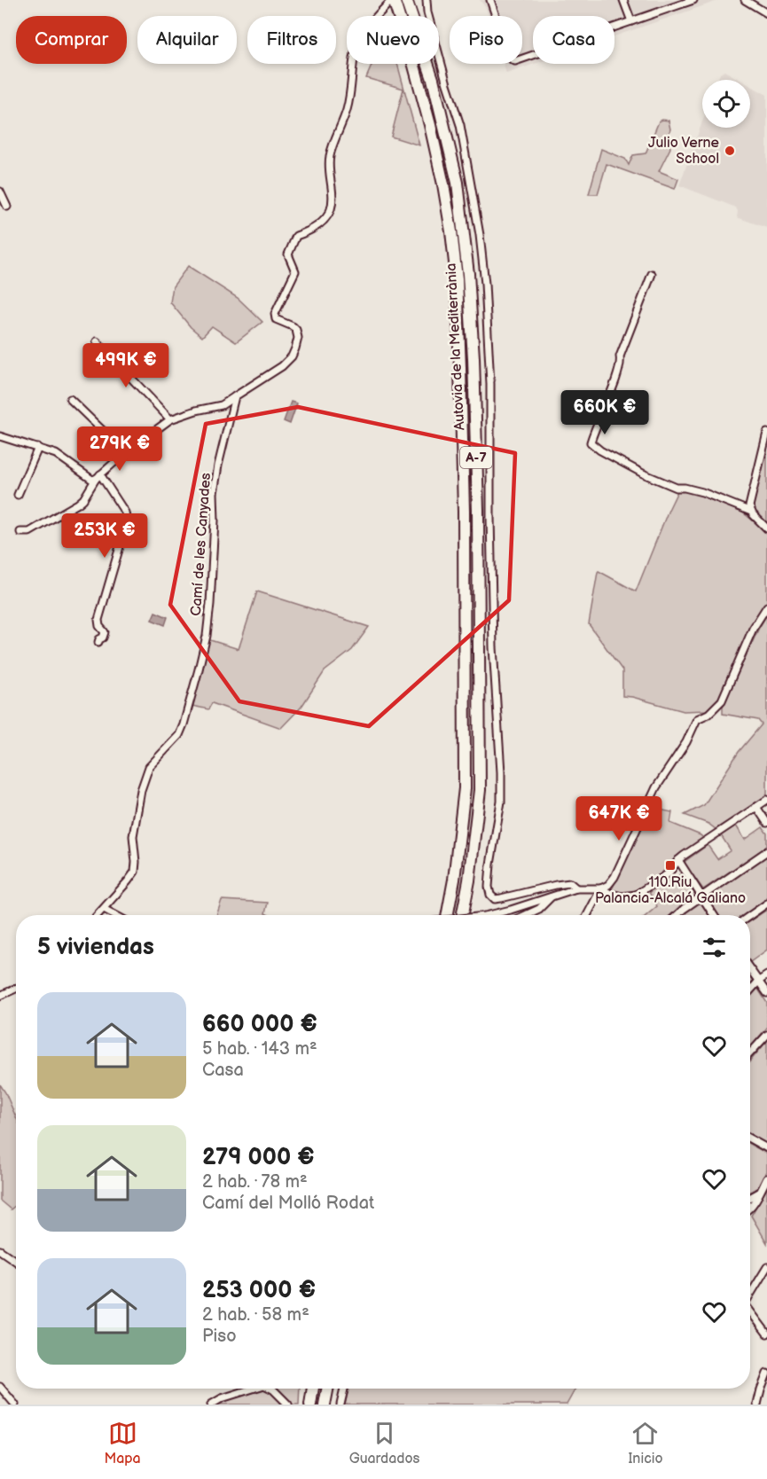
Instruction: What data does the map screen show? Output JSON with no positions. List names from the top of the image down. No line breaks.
{"streets":{"highway":["Autovia de la Mediterrània","A-7"],"street":["Camí de les Canyades"]},"places":{"other":["Julio Verne School"],"transit":["110.Riu Palancia-Alcalá Galiano"]},"page":{"chip":["Comprar","Alquilar","Filtros","Nuevo","Piso","Casa"],"price":["499K €","660K €","279K €","253K €","647K €"],"heading":"5 viviendas","list":[{"name":"660 000 €","note":"5 hab. · 143 m² · Casa"},{"name":"279 000 €","note":"2 hab. · 78 m² · Camí del Molló Rodat"},{"name":"253 000 €","note":"2 hab. · 58 m² · Piso"}],"tabs":["Mapa","Guardados","Inicio"]}}
